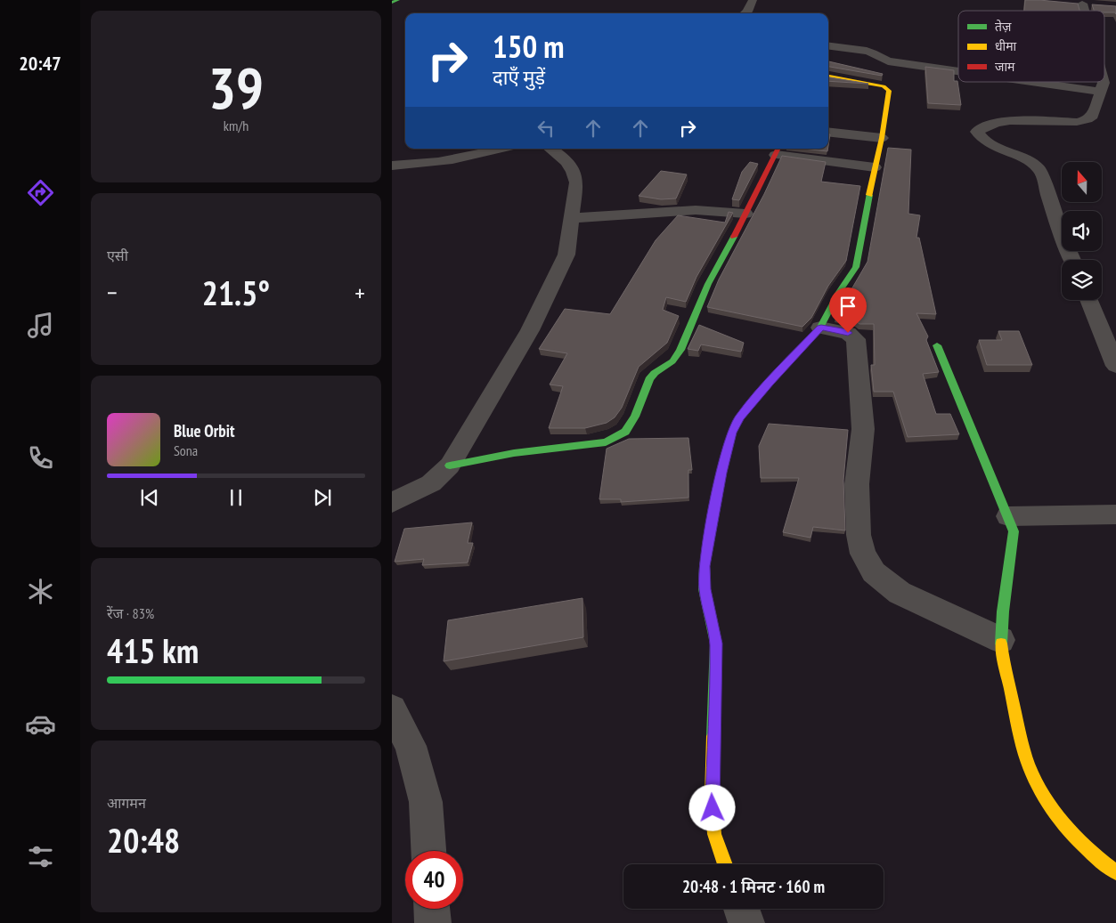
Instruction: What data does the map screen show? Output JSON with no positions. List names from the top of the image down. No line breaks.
{"legend":["तेज़","धीमा","जाम"],"north":"top","page":{"tabs":"20:47","tile":[["39","km/h"],"एसी",["रेंज · 83%","415 km"],["आगमन","20:48"]],"turn":["150 m","दाएँ मुड़ें"],"heat":["−","21.5°","+"],"song":["Blue Orbit","Sona"],"limit":"40","trip":"20:48 · 1 मिनट · 160 m"}}
